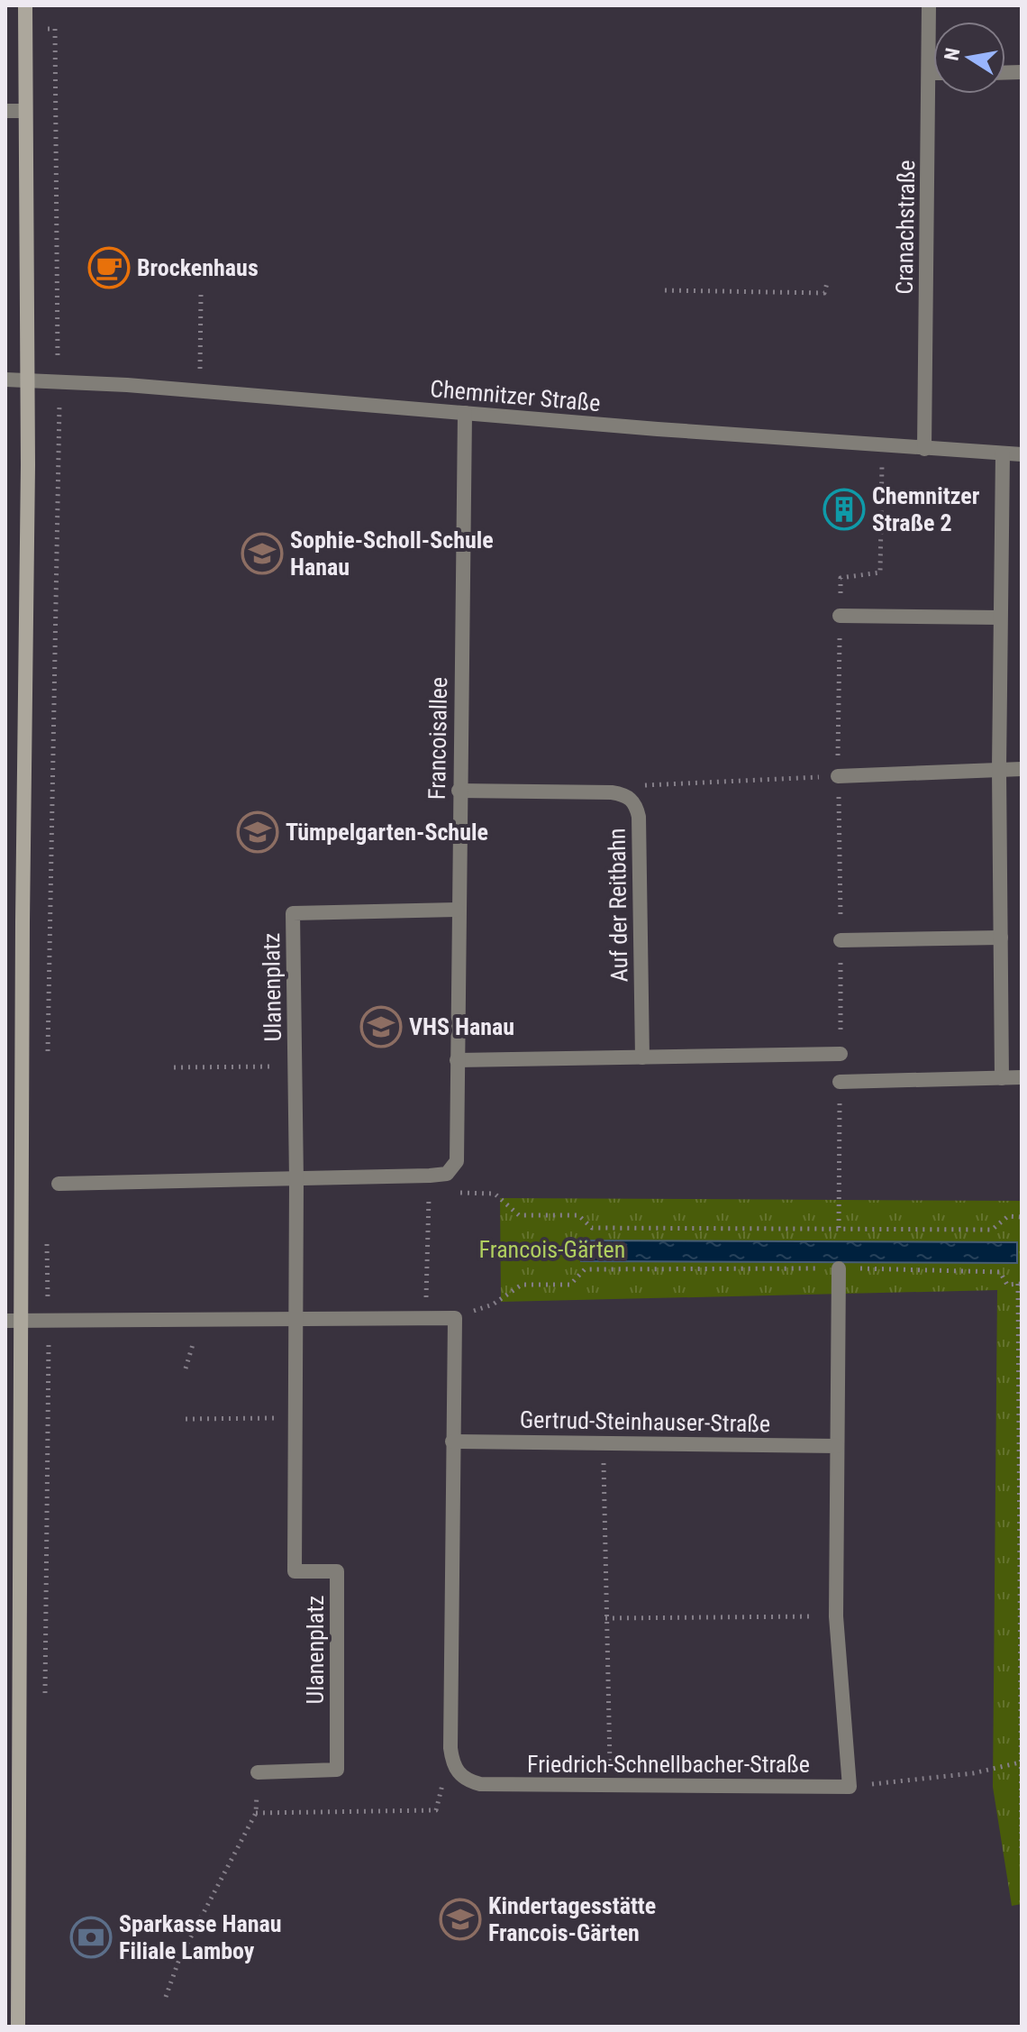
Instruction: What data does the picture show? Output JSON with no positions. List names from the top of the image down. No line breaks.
{"streets":{"street":["Cranachstraße","Chemnitzer Straße","Francoisallee","Auf der Reitbahn","Ulanenplatz","Gertrud-Steinhauser-Straße","Friedrich-Schnellbacher-Straße"]},"crossings":[["Cranachstraße","Chemnitzer Straße"],["Chemnitzer Straße","Francoisallee"],["Francoisallee","Auf der Reitbahn"],["Francoisallee","Ulanenplatz"]],"parks":["Francois-Gärten"],"places":{"cafe":["Brockenhaus"],"building":["Chemnitzer Straße 2"],"school or university":["Sophie-Scholl-Schule Hanau","Tümpelgarten-Schule","VHS Hanau","Kindertagesstätte Francois-Gärten"],"bank":["Sparkasse Hanau Filiale Lamboy"]},"north":"left"}
